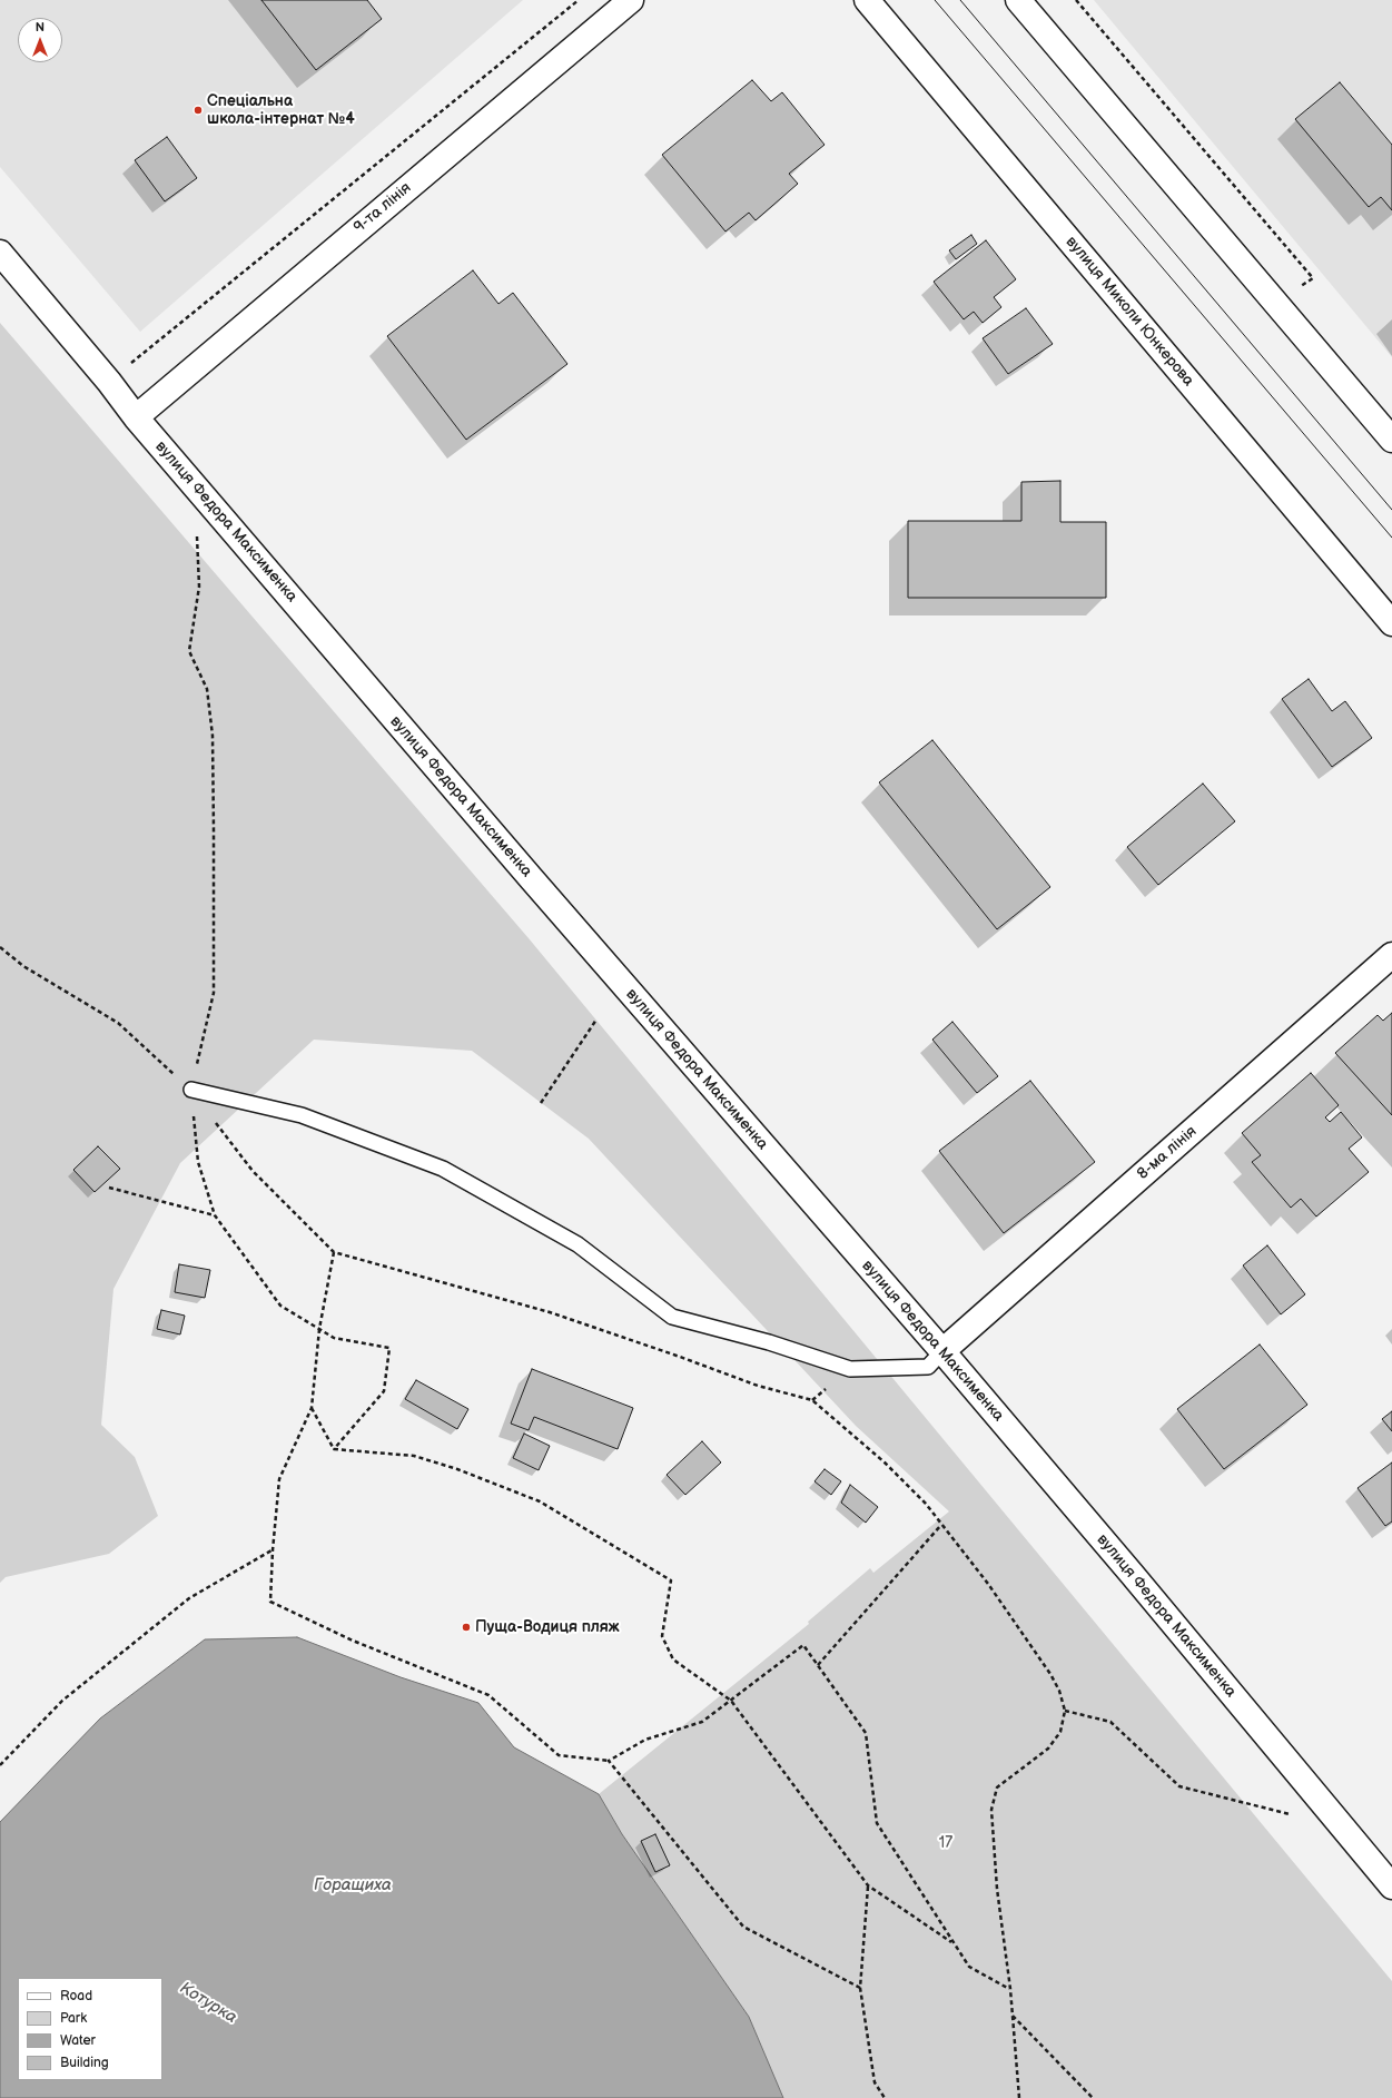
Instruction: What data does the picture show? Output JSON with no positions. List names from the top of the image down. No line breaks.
{"streets":{"street":["9-та лінія","вулиця Миколи Юнкерова","вулиця Федора Максименка","8-ма лінія"]},"crossings":[["9-та лінія","вулиця Федора Максименка"],["вулиця Федора Максименка","8-ма лінія"]],"water":["Горащиха","Котурка"],"parks":["17"],"places":["Спеціальна школа-інтернат №4","Пуща-Водиця пляж"],"legend":["Road","Park","Water","Building"],"north":"top"}
